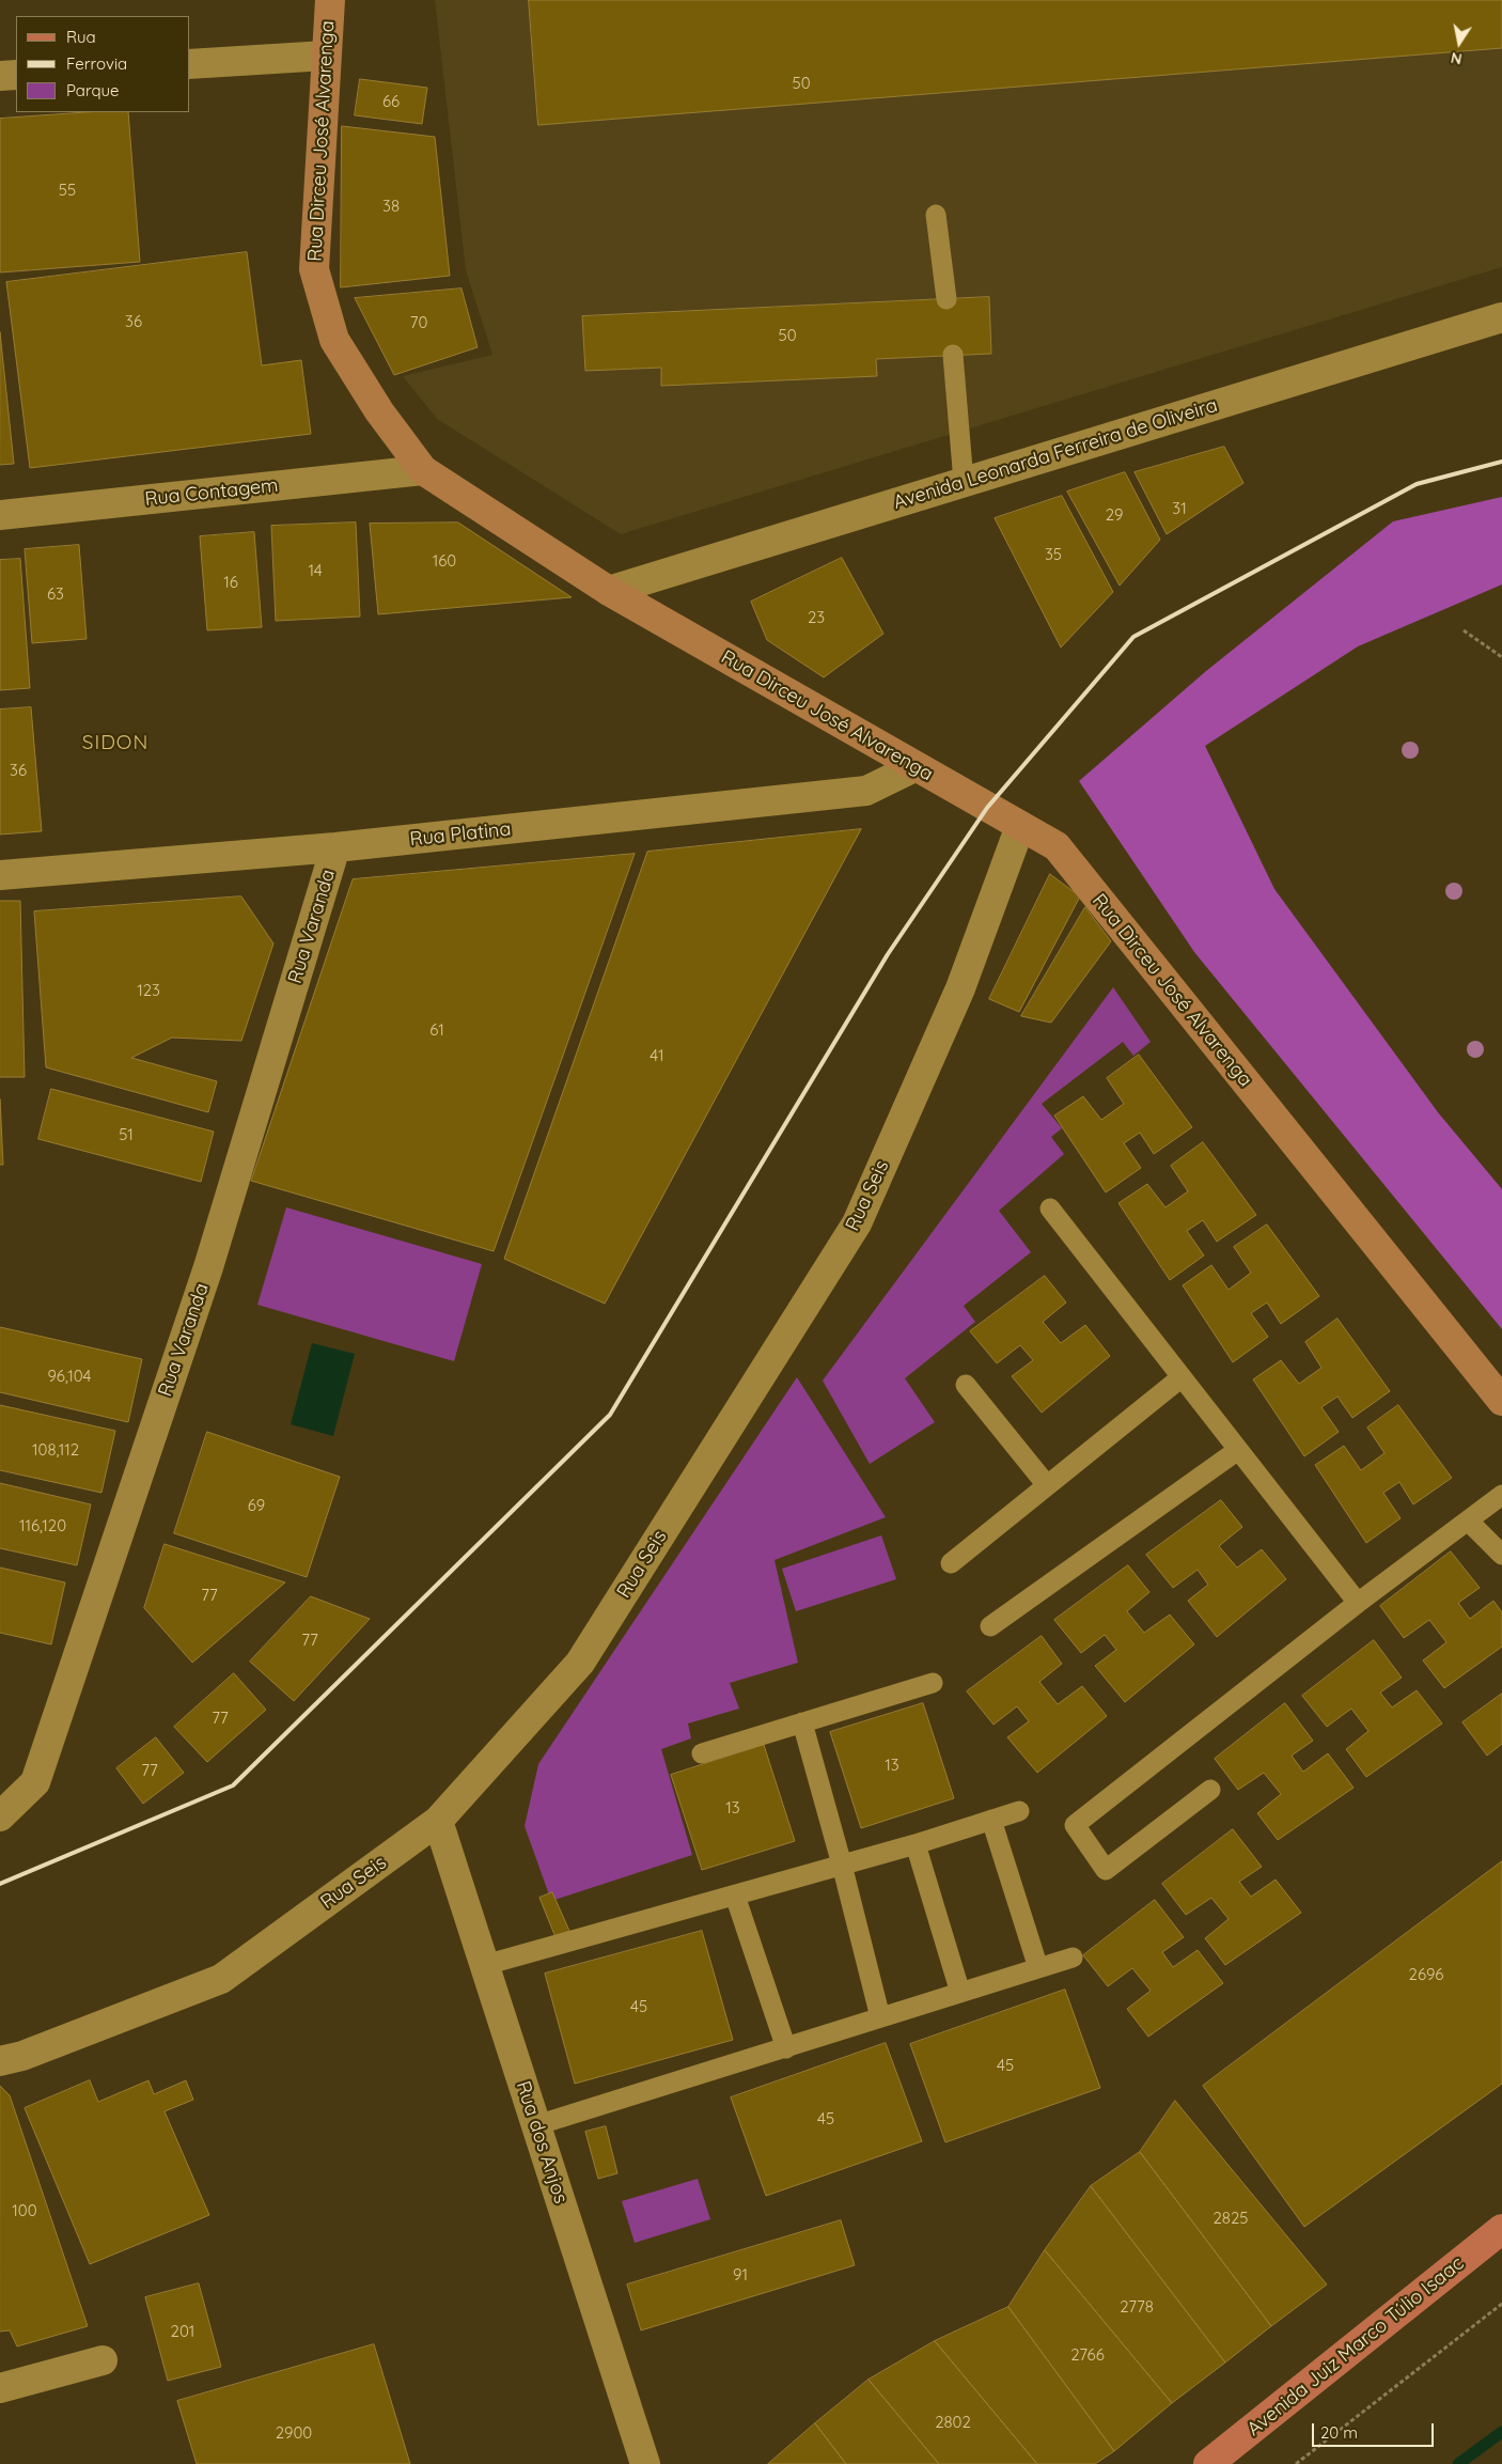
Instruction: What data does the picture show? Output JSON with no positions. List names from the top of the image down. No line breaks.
{"streets":{"main road":["Rua Dirceu José Alvarenga","Avenida Juiz Marco Túlio Isaac"],"street":["Avenida Leonarda Ferreira de Oliveira","Rua Contagem","Rua Platina","Rua Varanda","Rua Seis","Rua dos Anjos"]},"crossings":[["Rua Dirceu José Alvarenga","Avenida Leonarda Ferreira de Oliveira"],["Rua Dirceu José Alvarenga","Rua Contagem"],["Rua Dirceu José Alvarenga","Rua Platina"],["Rua Dirceu José Alvarenga","Rua Seis"],["Rua Platina","Rua Varanda"],["Rua Seis","Rua dos Anjos"]],"districts":["SIDON"],"house_numbers":["50","66","55","38","36","70","50","31","29","35","160","14","16","63","23","36","123","61","41","51","96,104","108,112","69","116,120","77","77","77","13","77","13","2696","45","45","45","100","2825","91","2778","201","2766","2802","2900"],"legend":["Rua","Ferrovia","Parque"],"scale_bar":"20 m","north":"bottom"}
